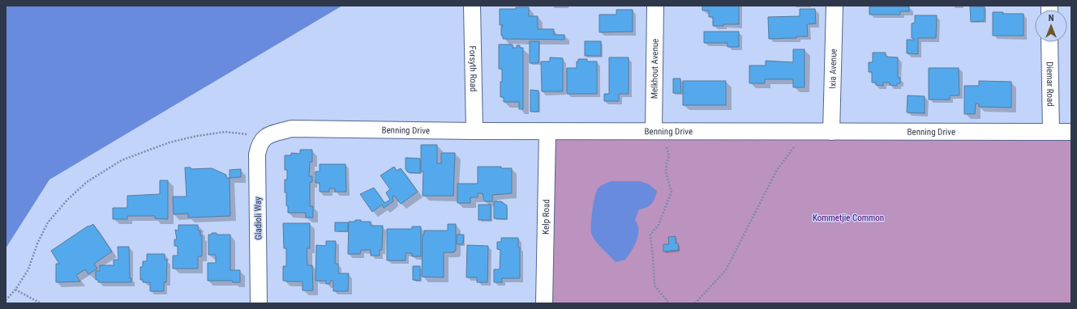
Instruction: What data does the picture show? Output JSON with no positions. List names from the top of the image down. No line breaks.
{"streets":{"street":["Forsyth Road","Melkhout Avenue","Ixia Avenue","Diemar Road","Benning Drive","Kelp Road","Gladioli Way"]},"crossings":[["Forsyth Road","Benning Drive"],["Melkhout Avenue","Benning Drive"],["Ixia Avenue","Benning Drive"],["Diemar Road","Benning Drive"],["Benning Drive","Kelp Road"],["Benning Drive","Gladioli Way"]],"parks":["Kommetjie Common"],"north":"top"}
